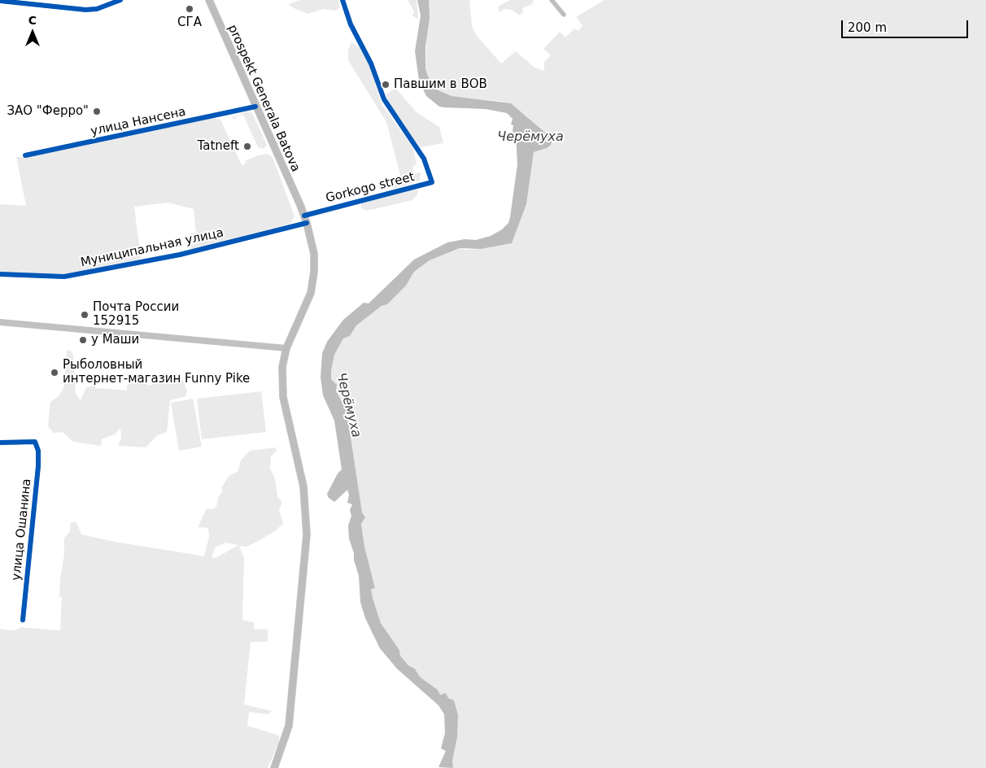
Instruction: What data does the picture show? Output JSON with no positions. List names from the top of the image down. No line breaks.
{"streets":{"main road":["prospekt Generala Batova"],"street":["улица Нансена","Gorkogo street","Муниципальная улица","улица Ошанина"]},"crossings":[["prospekt Generala Batova","улица Нансена"],["prospekt Generala Batova","Gorkogo street"],["prospekt Generala Batova","Муниципальная улица"],["Gorkogo street","Муниципальная улица"]],"water":["Черёмуха"],"places":["СГА","Павшим в ВОВ","ЗАО \"Ферро\"","Tatneft","Почта России 152915","у Маши","Рыболовный интернет-магазин Funny Pike"],"scale_bar":"200 m","north":"top"}
